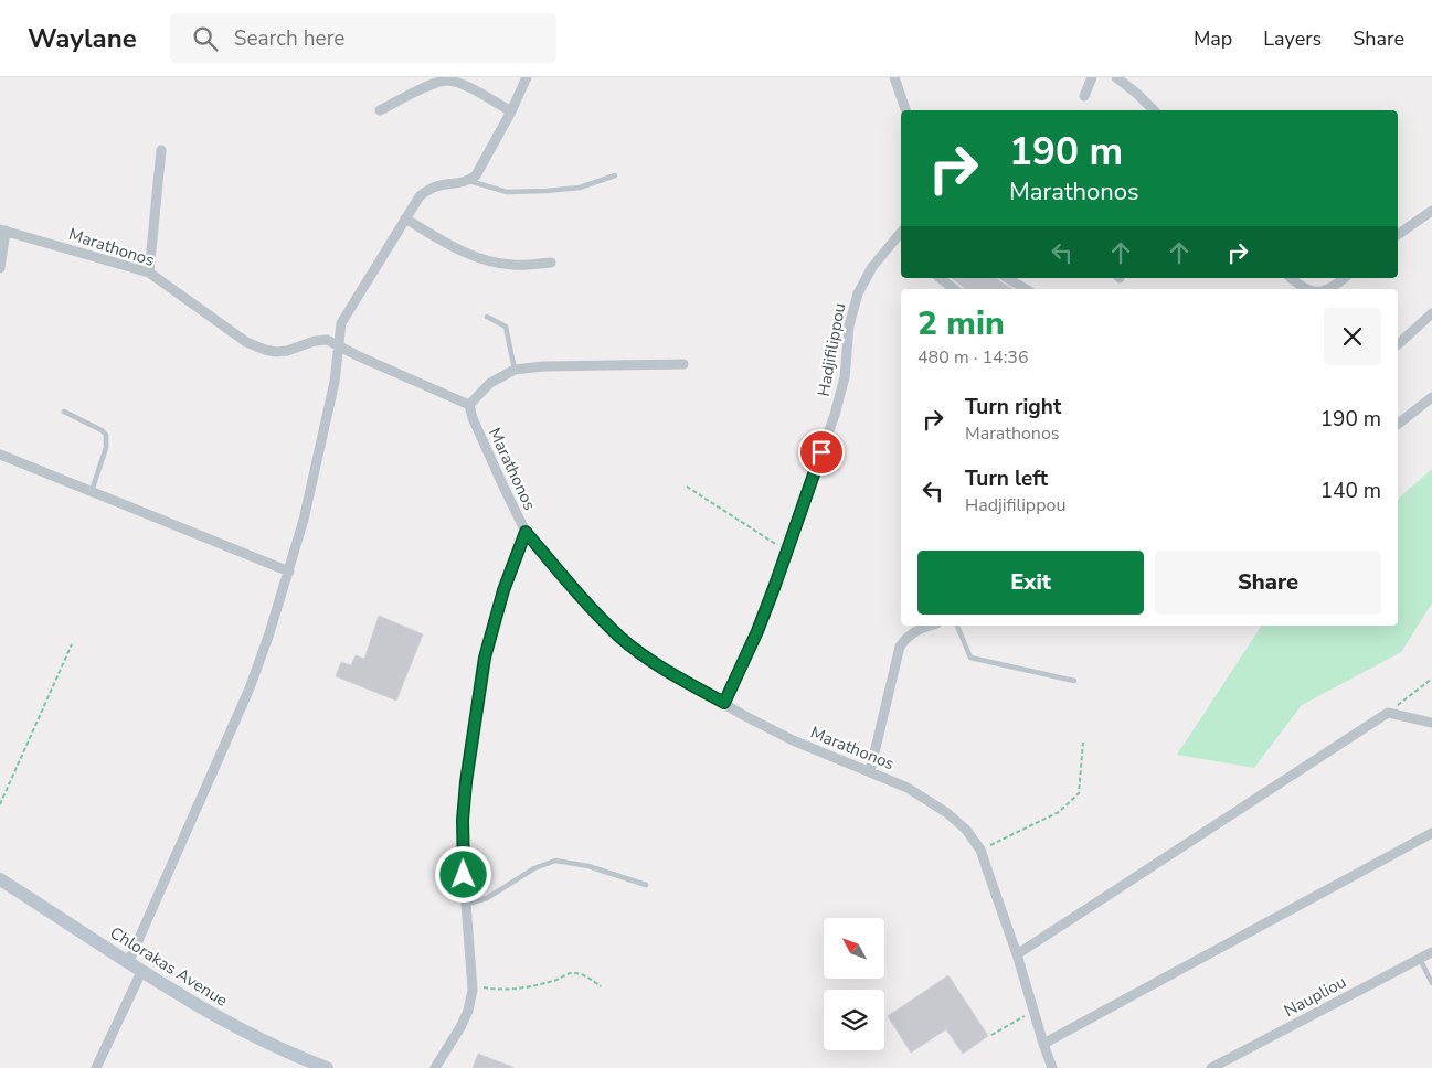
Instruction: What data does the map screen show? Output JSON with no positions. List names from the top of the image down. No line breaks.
{"streets":{"main road":["Chlorakas Avenue"],"street":["Marathonos","Hadjifilippou","Naupliou"]},"crossings":[["Marathonos","Hadjifilippou"]],"north":"top left","page":{"header":"Waylane","search":"Search here","nav":["Map","Layers","Share"],"turn":["190 m","Marathonos"],"heading":["2 min","480 m · 14:36"],"list":[{"name":"Turn right","note":"Marathonos","value":"190 m"},{"name":"Turn left","note":"Hadjifilippou","value":"140 m"}],"buttons":["Exit","Share"]}}
